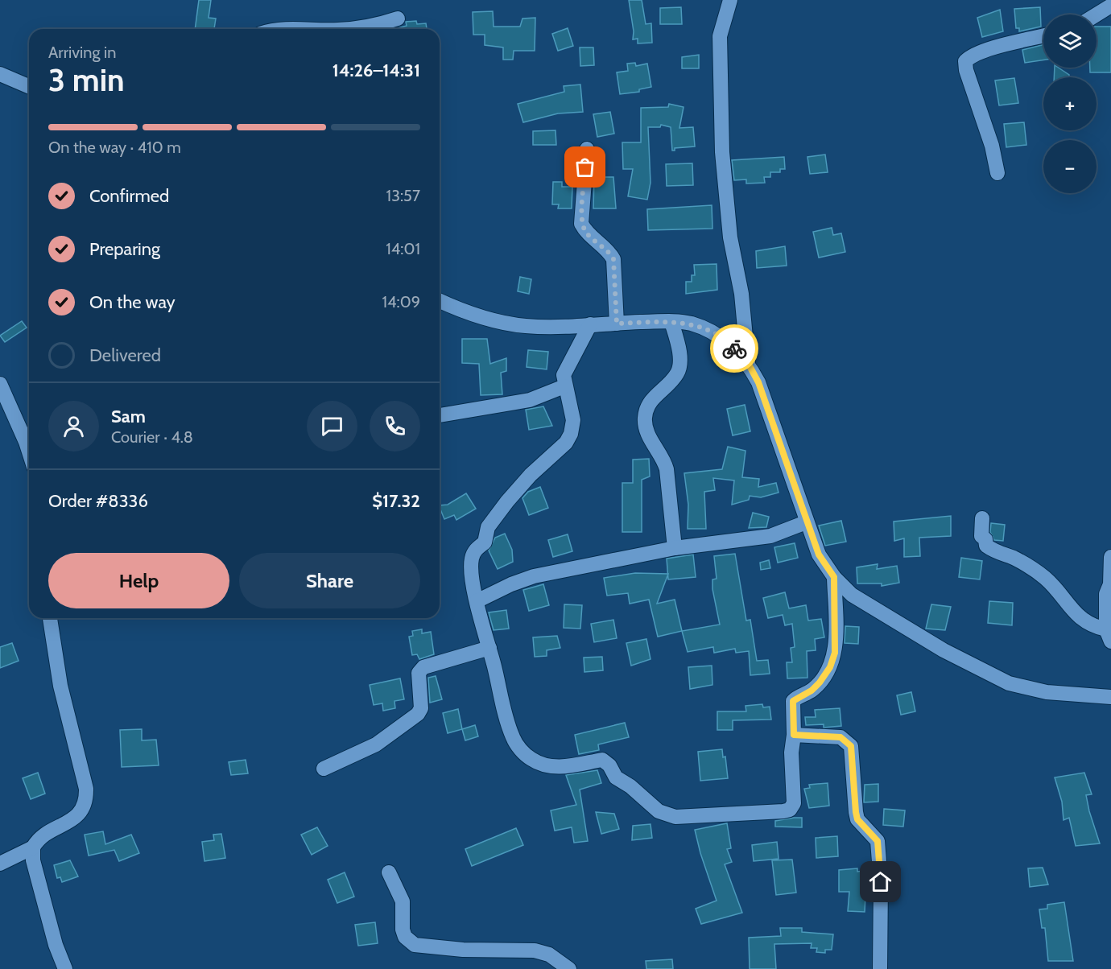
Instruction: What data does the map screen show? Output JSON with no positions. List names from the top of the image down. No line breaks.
{"page":{"map_buttons":["+","−"],"heading":["3 min","Arriving in","14:26–14:31"],"panel":["Sam","Courier · 4.8","Order #8336","$17.32"],"bar":"On the way · 410 m","list":[["Confirmed","13:57"],["Preparing","14:01"],["On the way","14:09"],"Delivered"],"buttons":["Help","Share"]}}
